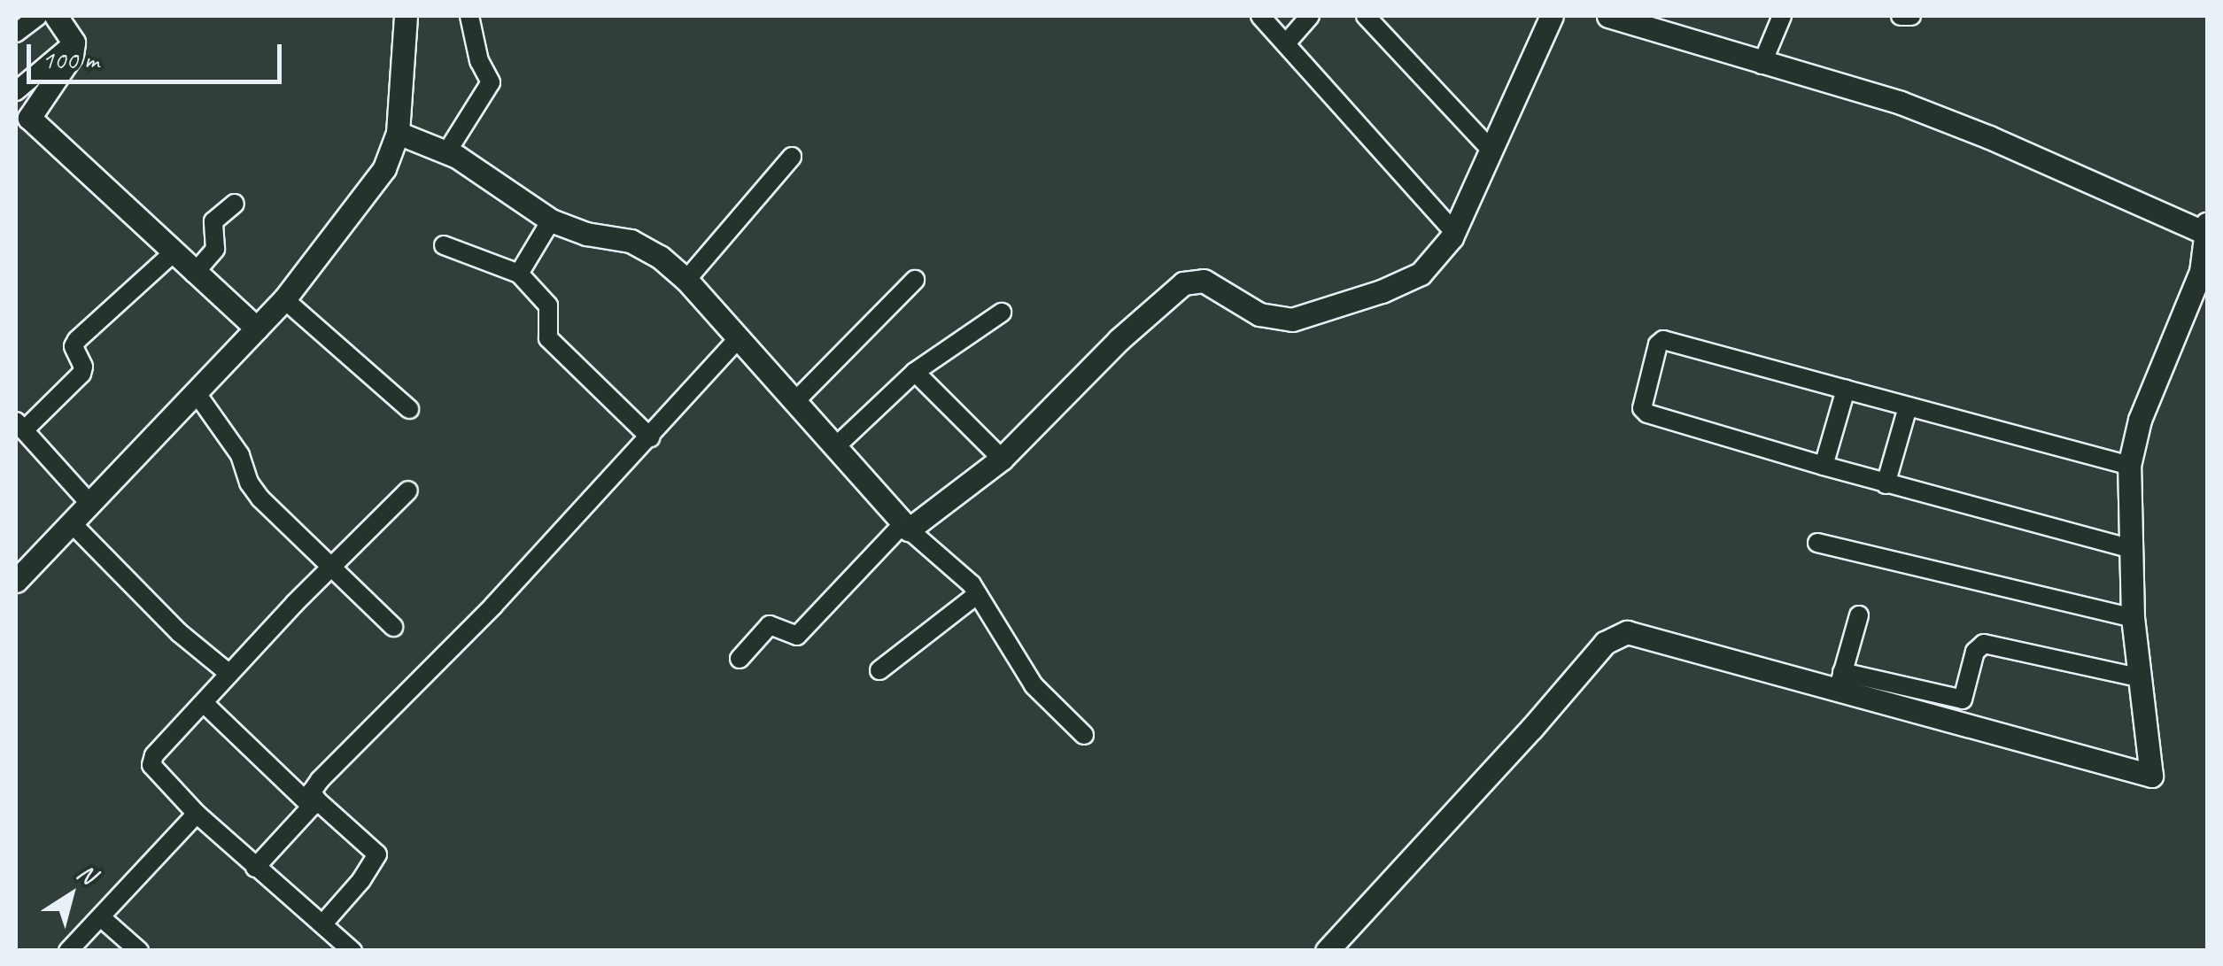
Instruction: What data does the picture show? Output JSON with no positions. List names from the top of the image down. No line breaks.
{"scale_bar":"100 m","north":"top right"}
